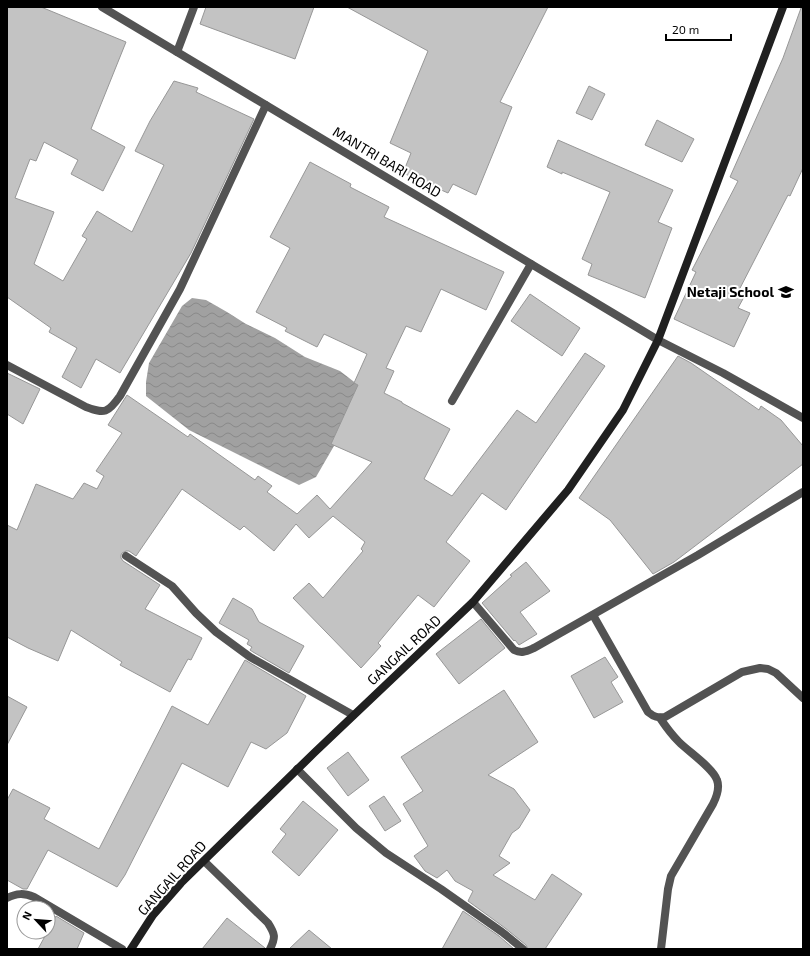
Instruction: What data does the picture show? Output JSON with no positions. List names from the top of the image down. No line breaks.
{"streets":{"street":["MANTRI BARI ROAD","GANGAIL ROAD"]},"crossings":[["MANTRI BARI ROAD","GANGAIL ROAD"]],"places":{"school or university":["Netaji School"]},"scale_bar":"20 m","north":"top left"}
